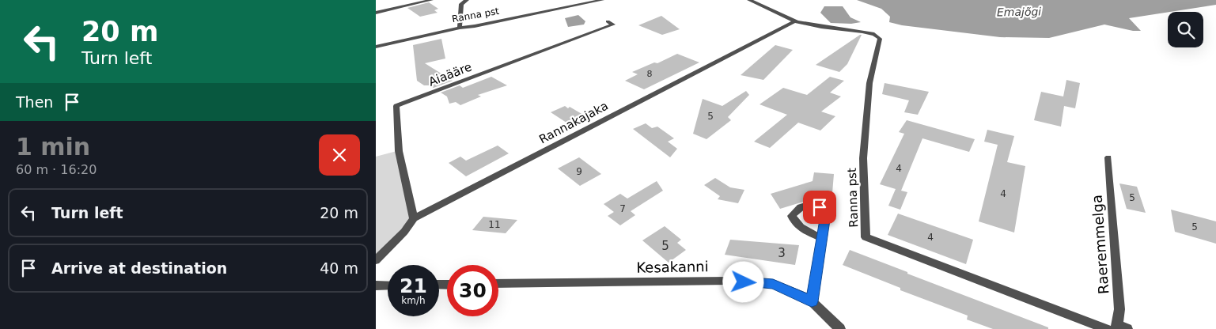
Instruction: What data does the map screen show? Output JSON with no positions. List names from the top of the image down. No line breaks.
{"streets":{"street":["Ranna pst","Aiaääre","Rannakajaka","Raeremmelga","Kesakanni"]},"crossings":[["Ranna pst","Rannakajaka"],["Ranna pst","Raeremmelga"],["Aiaääre","Rannakajaka"]],"water":["Emajõgi"],"house_numbers":["8","5","4","9","4","5","7","11","5","4","5","3"],"page":{"turn":["20 m","Turn left"],"then":"Then","heading":["1 min","60 m · 16:20"],"list":[{"name":"Turn left","value":"20 m"},{"name":"Arrive at destination","value":"40 m"}],"speed":"21 km/h","limit":"30"}}
